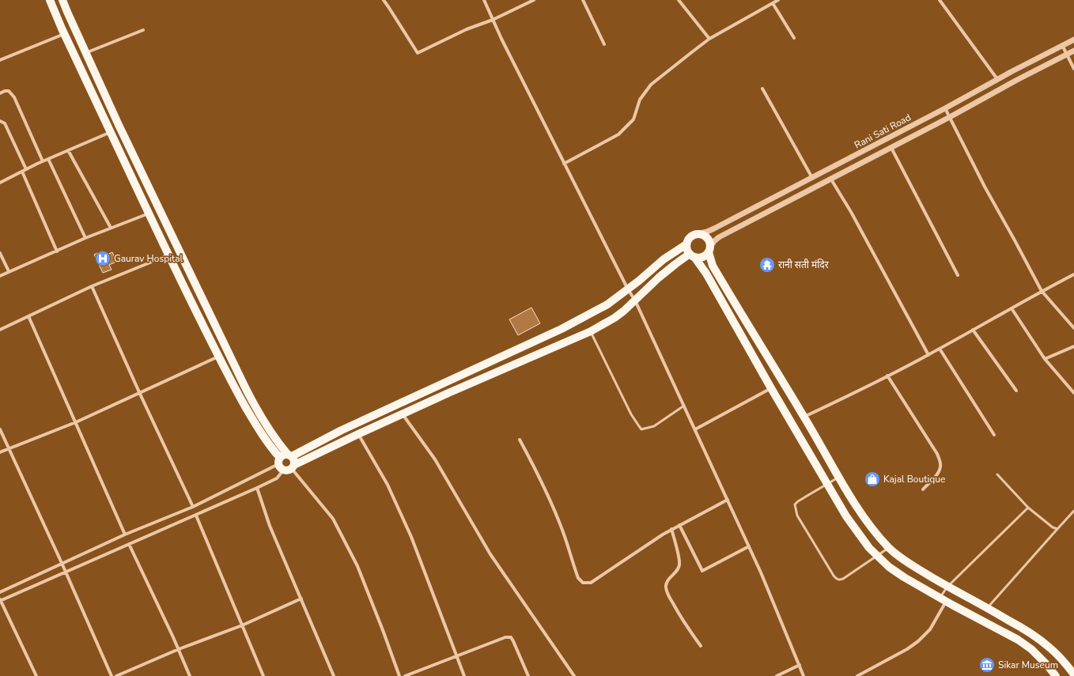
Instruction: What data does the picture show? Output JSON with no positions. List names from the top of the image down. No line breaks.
{"streets":{"street":["Rani Sati Road"]},"places":{"hospital":["Gaurav Hospital"],"temple":["रानी सती मंदिर"],"shop":["Kajal Boutique"],"museum":["Sikar Museum"]}}
